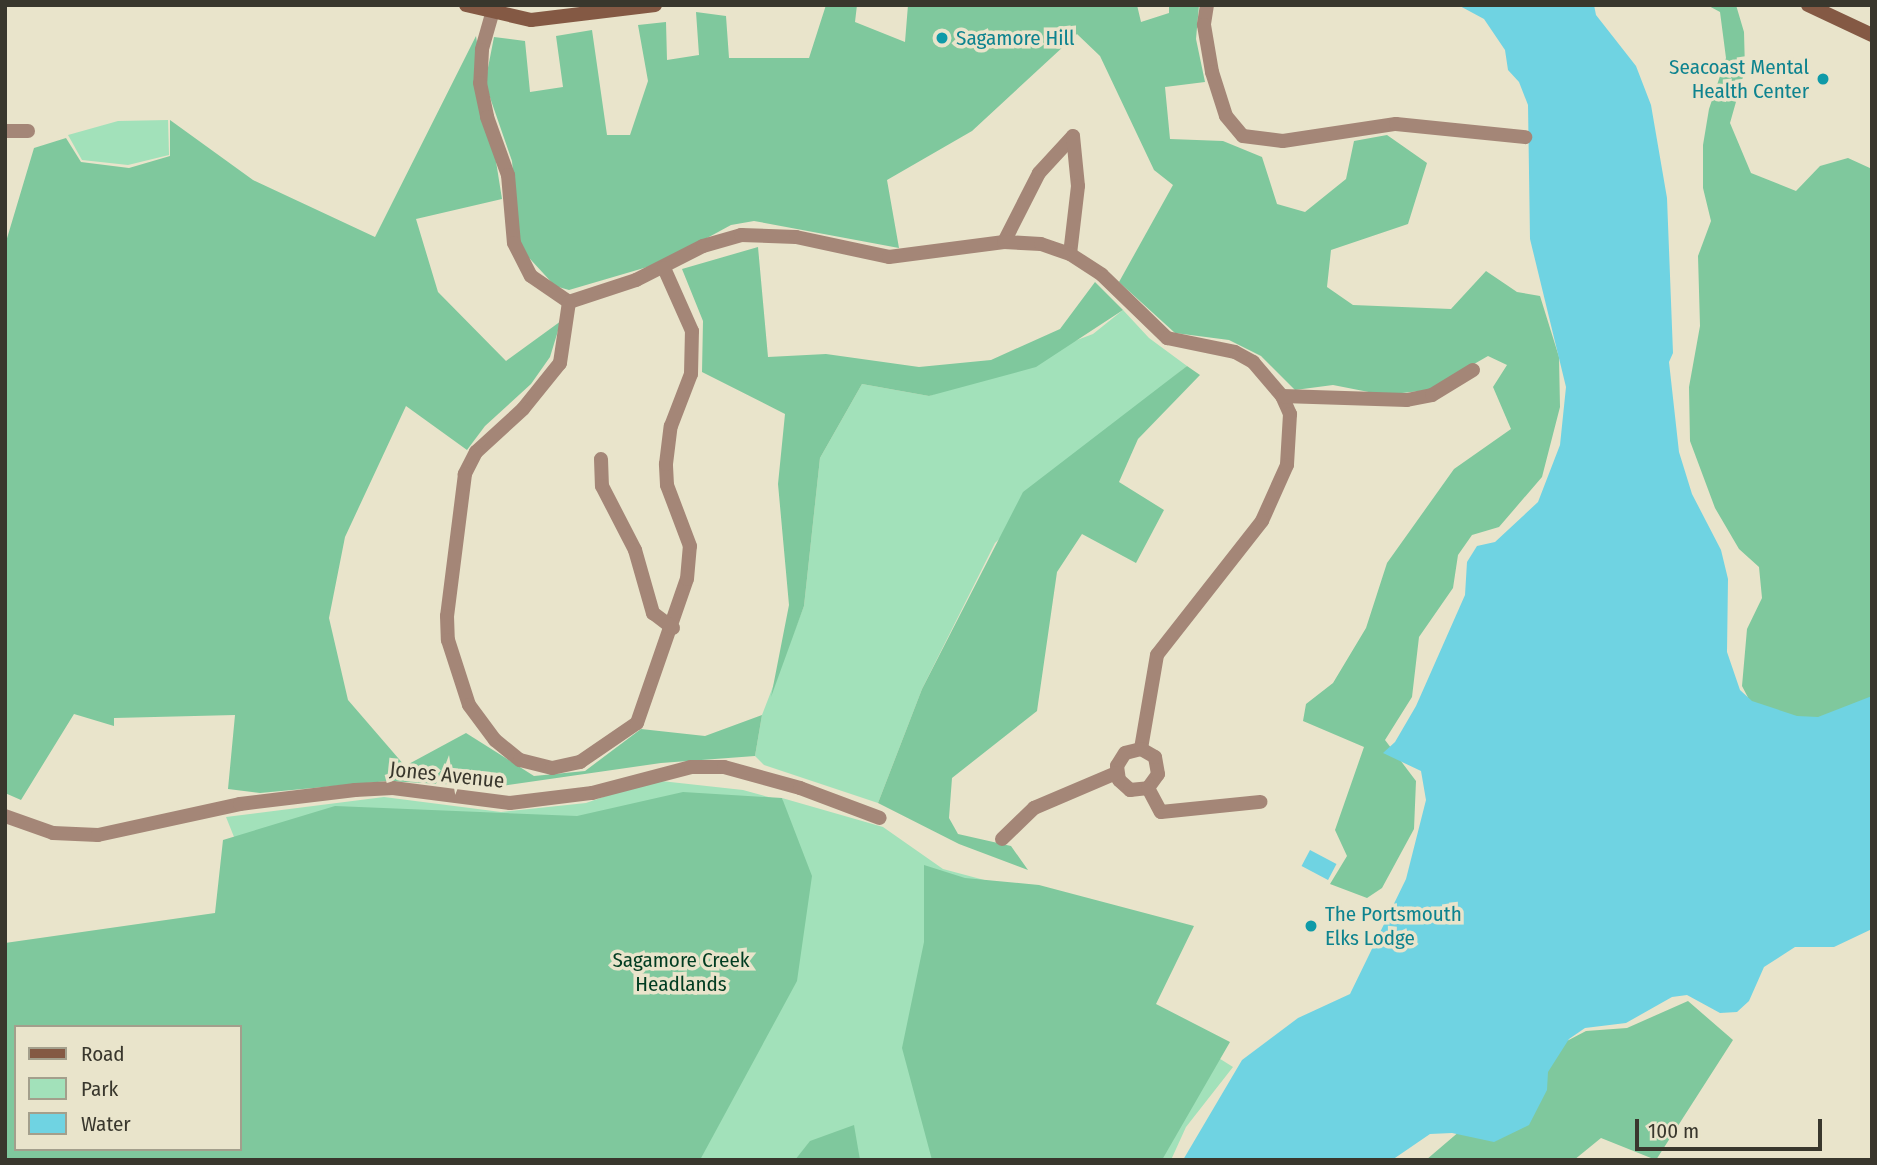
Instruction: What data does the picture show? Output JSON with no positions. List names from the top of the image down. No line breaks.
{"streets":{"street":["Jones Avenue"]},"parks":["Sagamore Creek Headlands"],"places":["Sagamore Hill","Seacoast Mental Health Center","The Portsmouth Elks Lodge"],"legend":["Road","Park","Water"],"scale_bar":"100 m"}
